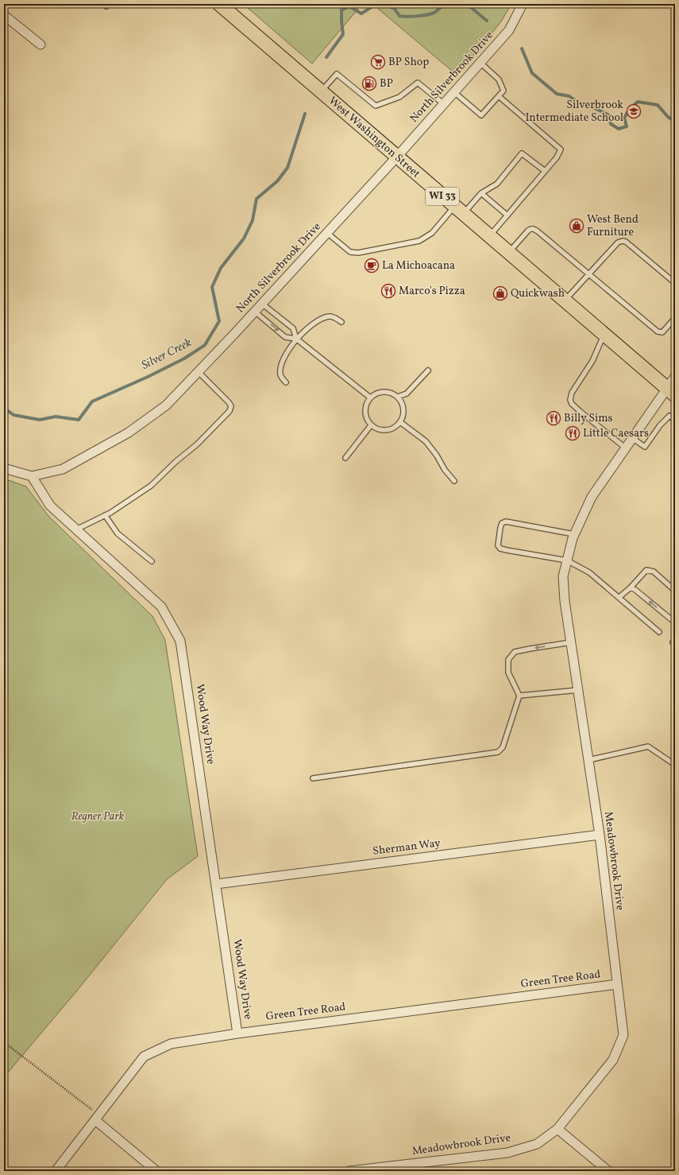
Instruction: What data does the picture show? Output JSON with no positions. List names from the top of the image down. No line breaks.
{"streets":{"main road":["West Washington Street","WI 33"],"street":["North Silverbrook Drive","Wood Way Drive","Sherman Way","Meadowbrook Drive","Green Tree Road"]},"crossings":[["North Silverbrook Drive","West Washington Street"],["North Silverbrook Drive","Wood Way Drive"],["West Washington Street","Meadowbrook Drive"],["Wood Way Drive","Sherman Way"],["Wood Way Drive","Green Tree Road"],["Sherman Way","Meadowbrook Drive"],["Meadowbrook Drive","Green Tree Road"]],"water":["Silver Creek"],"parks":["Regner Park"],"places":{"supermarket":["BP Shop"],"fuel station":["BP"],"school or university":["Silverbrook Intermediate School"],"shop":["West Bend Furniture","Quickwash"],"cafe":["La Michoacana"],"restaurant":["Marco's Pizza","Billy Sims","Little Caesars"]}}
